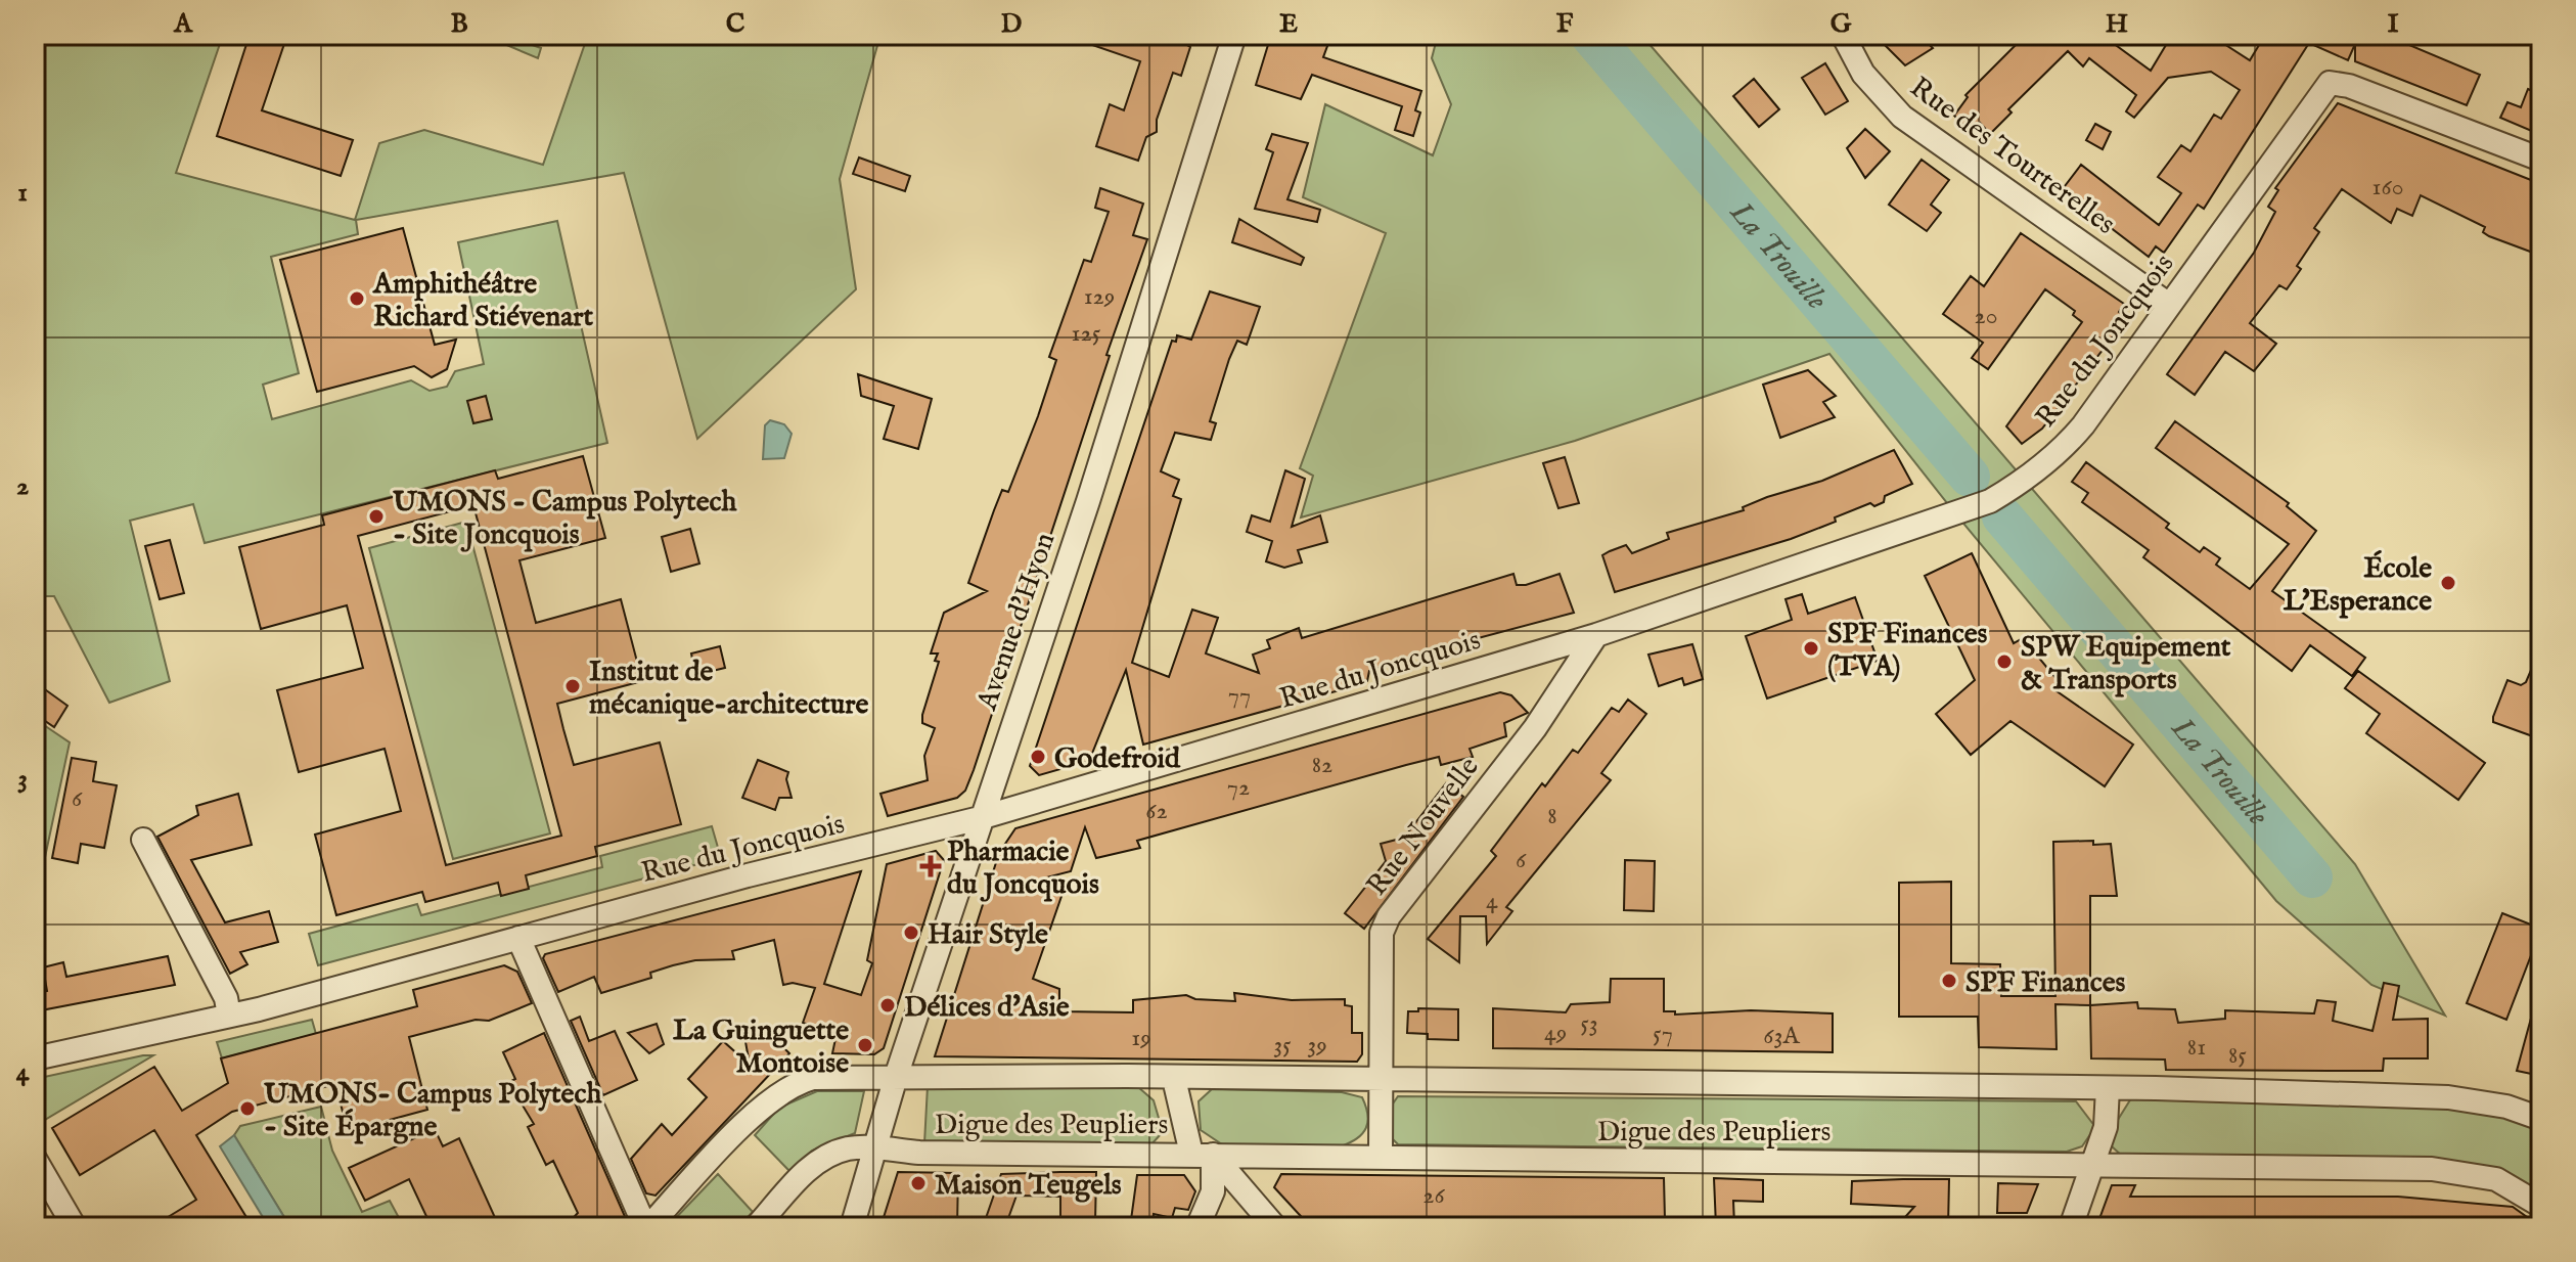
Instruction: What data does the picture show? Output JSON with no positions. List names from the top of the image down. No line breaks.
{"streets":{"street":["Rue des Tourterelles","Rue du Joncquois","Avenue d'Hyon","Rue Nouvelle","Digue des Peupliers"]},"crossings":[["Rue des Tourterelles","Rue du Joncquois"],["Rue du Joncquois","Avenue d'Hyon"],["Rue du Joncquois","Rue Nouvelle"],["Avenue d'Hyon","Digue des Peupliers"],["Rue Nouvelle","Digue des Peupliers"]],"water":["La Trouille"],"places":{"other":["Amphithéâtre Richard Stiévenart","UMONS - Campus Polytech - Site Joncquois","École L'Esperance","SPF Finances (TVA)","SPW Equipement & Transports","Institut de mécanique-architecture","Godefroid","Hair Style","SPF Finances","Délices d'Asie","La Guinguette Montoise","UMONS- Campus Polytech - Site Épargne","Maison Teugels"],"health":["Pharmacie du Joncquois"]},"house_numbers":["160","129","20","125","77","82","72","6","62","8","6","4","53","49","57","63A","19","35","39","81","85","26"],"grid":{"columns":["A","B","C","D","E","F","G","H","I"],"rows":["1","2","3","4"]}}
